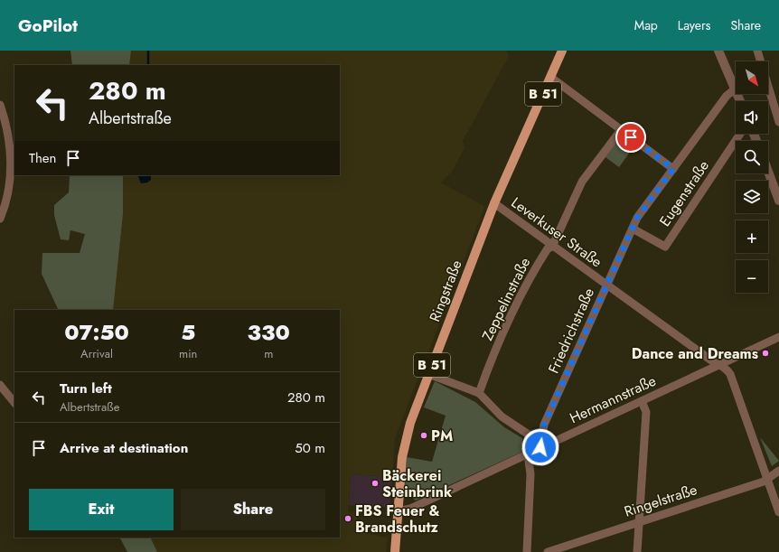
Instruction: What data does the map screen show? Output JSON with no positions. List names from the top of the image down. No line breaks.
{"streets":{"main road":["B 51","Ringstraße"],"street":["Eugenstraße","Leverkuser Straße","Zeppelinstraße","Friedrichstraße","Hermannstraße","Ringelstraße"]},"crossings":[["Eugenstraße","Friedrichstraße"],["Leverkuser Straße","Ringstraße"],["Leverkuser Straße","Zeppelinstraße"],["Leverkuser Straße","Friedrichstraße"],["Leverkuser Straße","Hermannstraße"],["Leverkuser Straße","Ringelstraße"],["Ringstraße","Hermannstraße"],["Friedrichstraße","Hermannstraße"]],"places":["Dance and Dreams","PM","Bäckerei Steinbrink","FBS Feuer & Brandschutz"],"north":"bottom right","page":{"header":"GoPilot","nav":["Map","Layers","Share"],"map_buttons":["+","−"],"turn":["280 m","Albertstraße"],"then":"Then","eta":["07:50","Arrival","5","min","330","m"],"list":[{"name":"Turn left","note":"Albertstraße","value":"280 m"},{"name":"Arrive at destination","value":"50 m"}],"buttons":["Exit","Share"]}}
